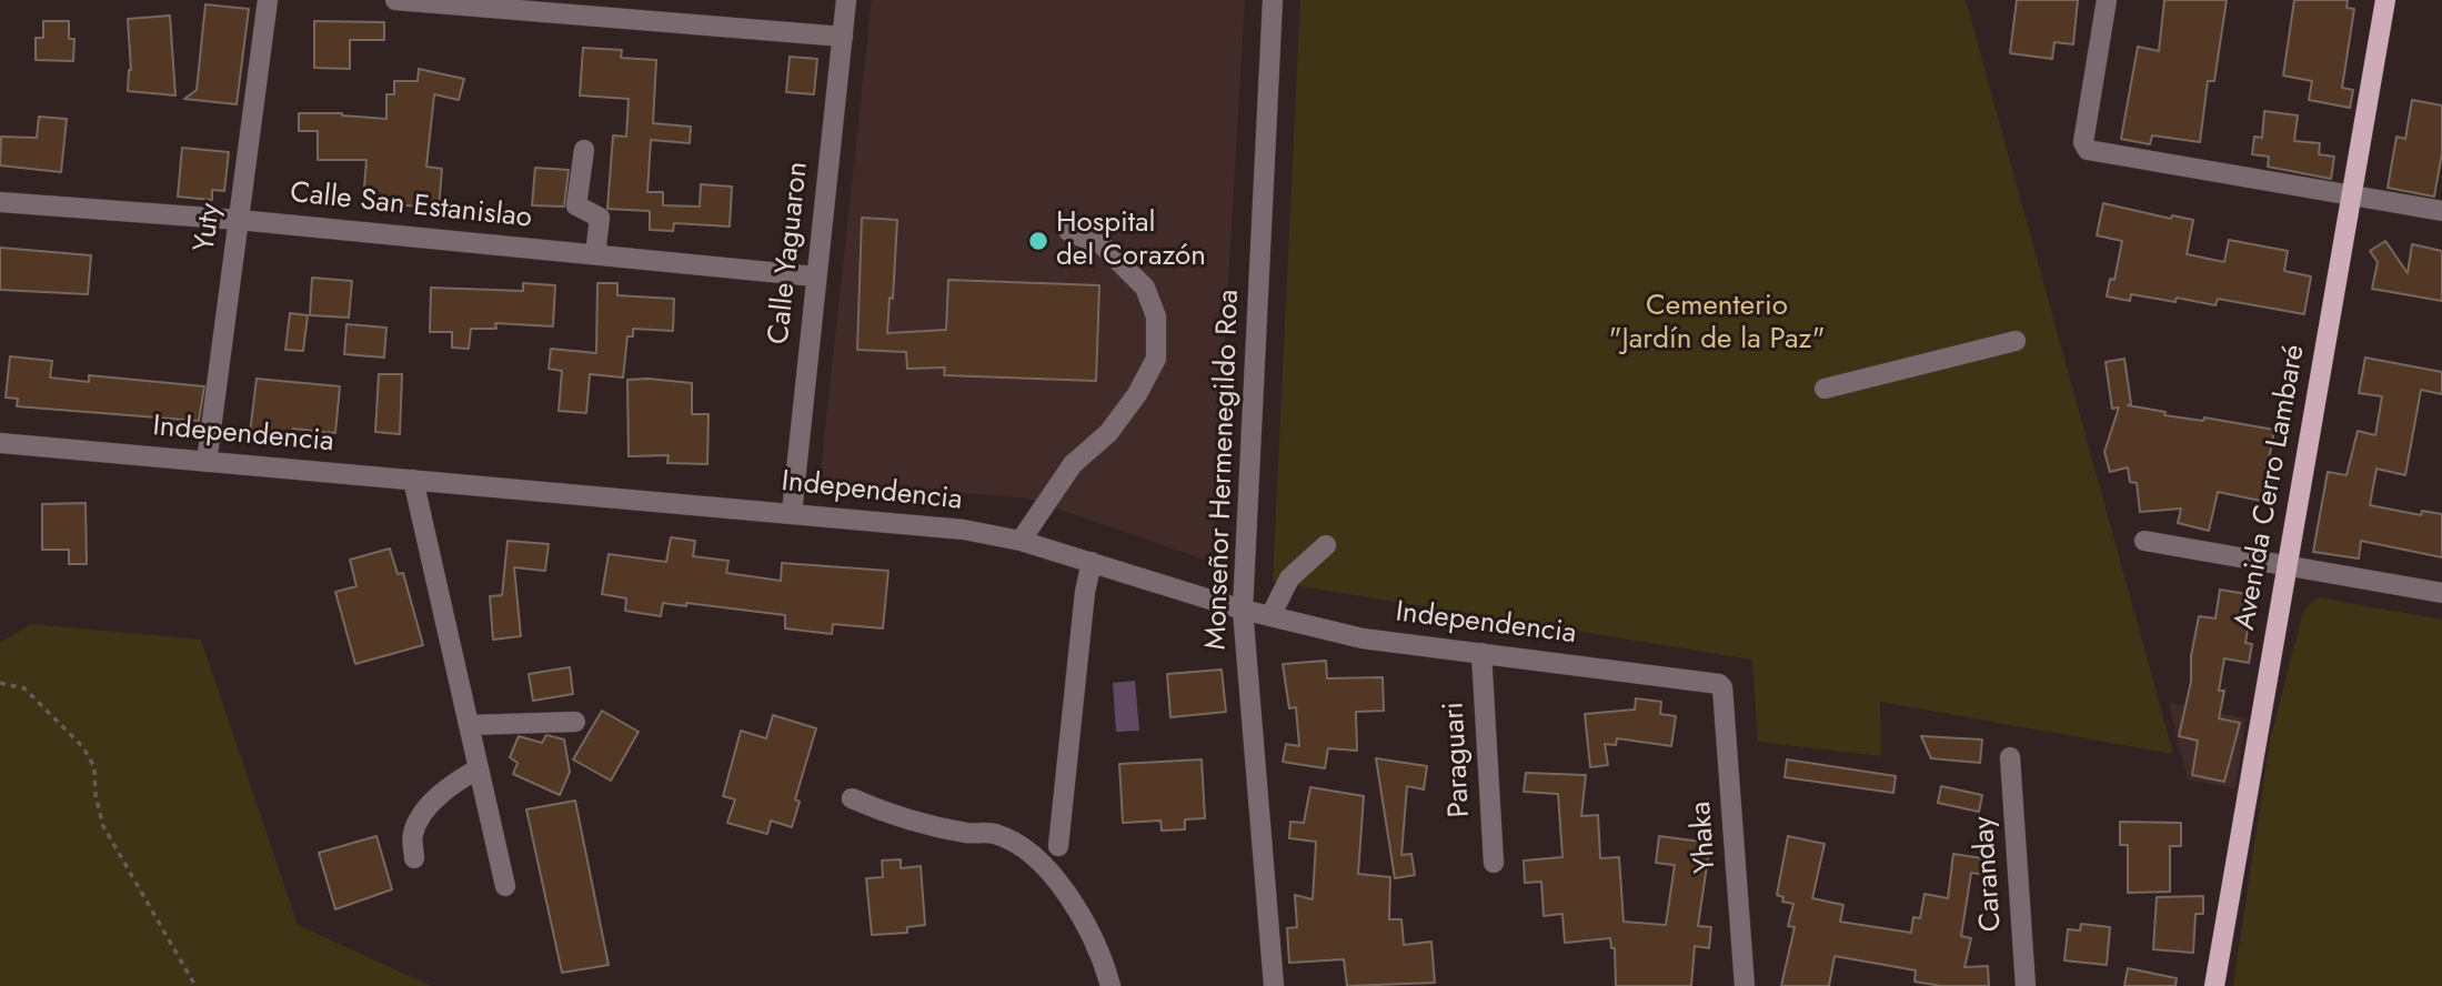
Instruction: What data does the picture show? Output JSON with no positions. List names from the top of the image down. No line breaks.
{"streets":{"main road":["Avenida Cerro Lambaré"],"street":["Calle San Estanislao","Yuty","Calle Yaguaron","Independencia","Monseñor Hermenegildo Roa","Paraguari","Yhaka","Caranday"]},"crossings":[["Calle San Estanislao","Yuty"],["Calle San Estanislao","Calle Yaguaron"],["Yuty","Independencia"],["Calle Yaguaron","Independencia"],["Independencia","Monseñor Hermenegildo Roa"],["Independencia","Paraguari"],["Independencia","Yhaka"]],"parks":["Cementerio \"Jardín de la Paz\""],"places":["Hospital del Corazón"]}
